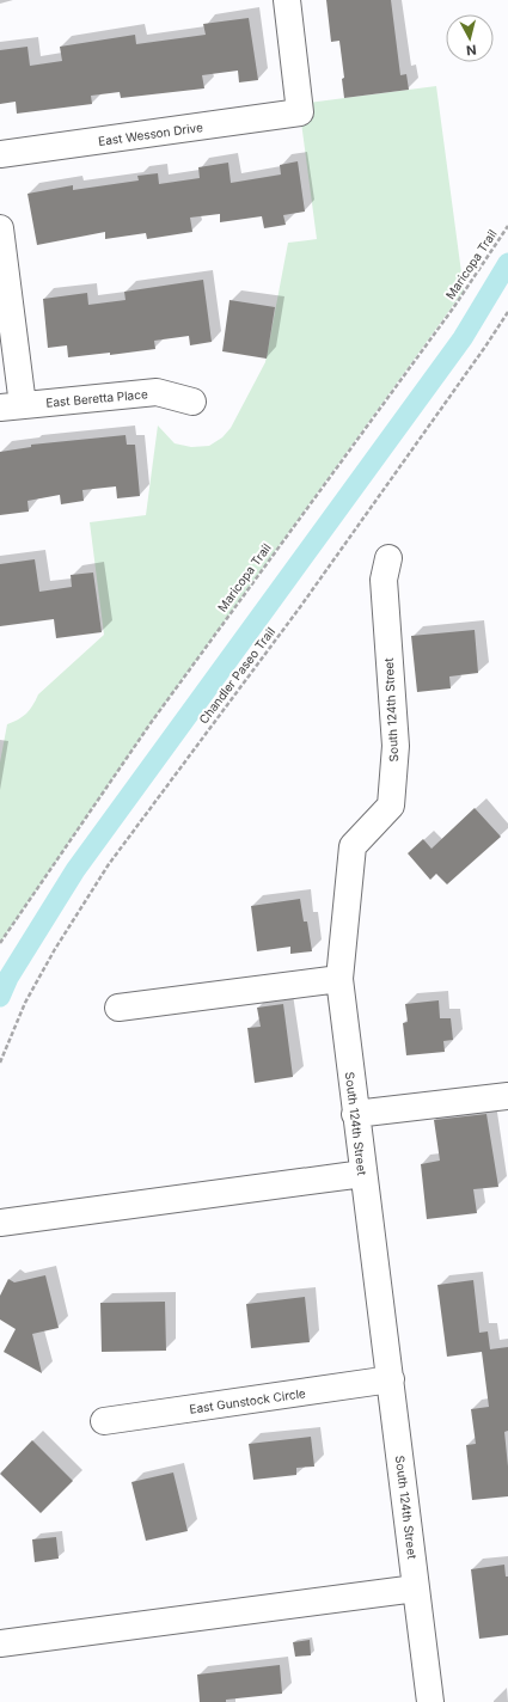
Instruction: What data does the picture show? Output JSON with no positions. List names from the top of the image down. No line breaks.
{"streets":{"street":["East Wesson Drive","East Beretta Place","South 124th Street","East Gunstock Circle"],"path":["Maricopa Trail","Chandler Paseo Trail"]},"crossings":[["South 124th Street","East Gunstock Circle"]],"north":"bottom"}
